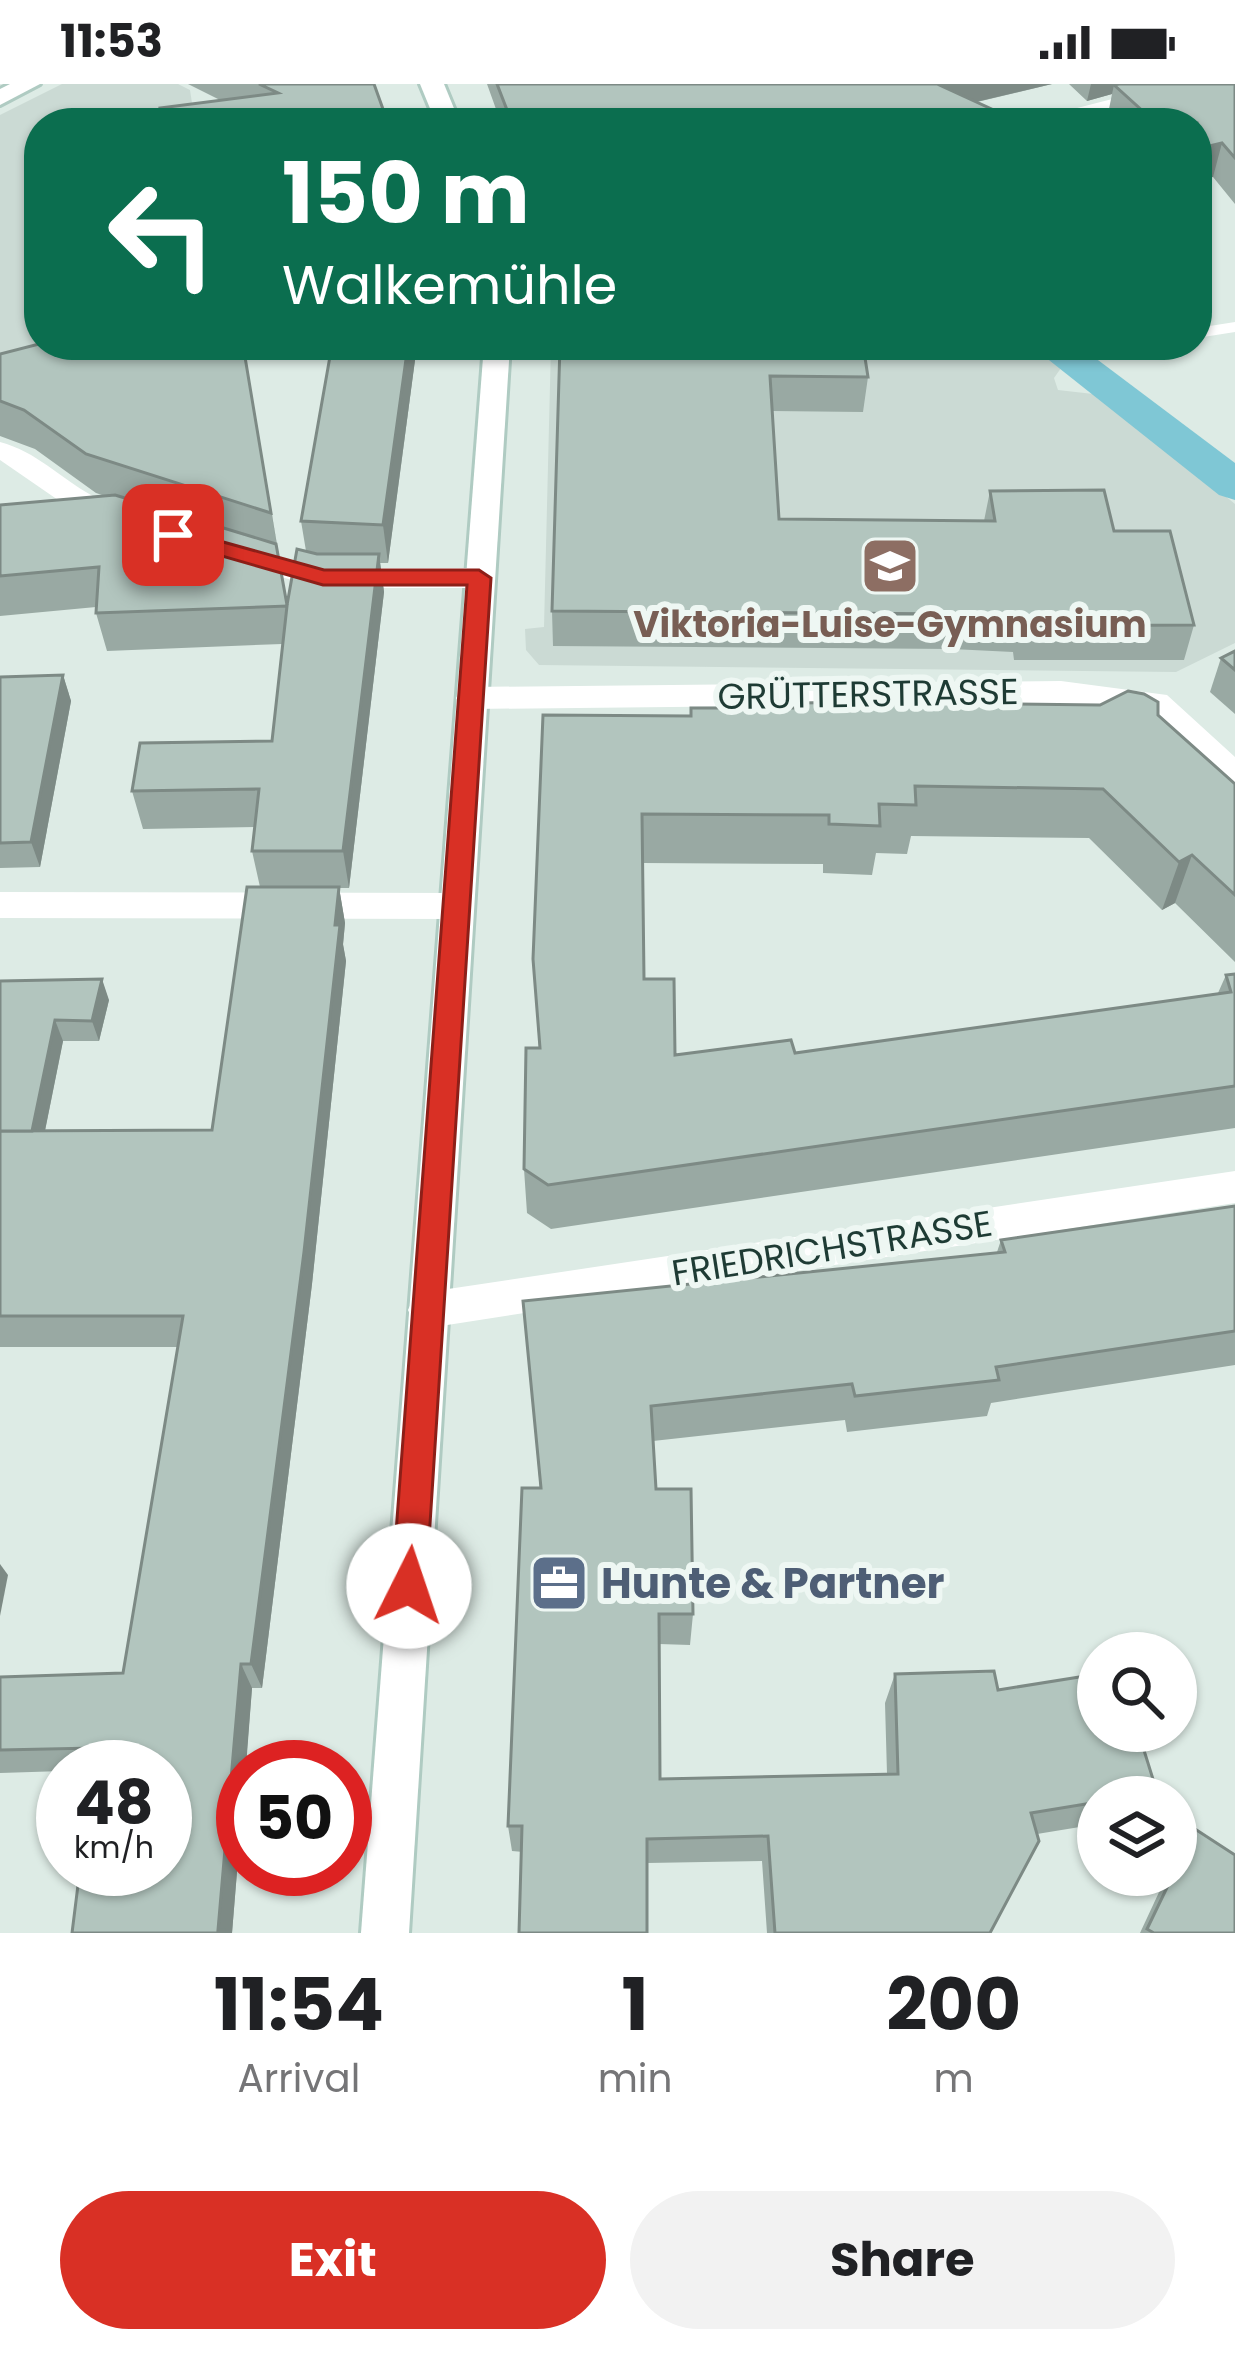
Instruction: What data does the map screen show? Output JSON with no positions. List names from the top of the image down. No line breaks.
{"streets":{"street":["GRÜTTERSTRASSE","FRIEDRICHSTRASSE"]},"places":{"school or university":["Viktoria-Luise-Gymnasium"],"office":["Hunte & Partner"]},"page":{"status":"11:53","turn":["150 m","Walkemühle"],"speed":"48 km/h","limit":"50","eta":["11:54","Arrival","1","min","200","m"],"buttons":["Exit","Share"]}}
